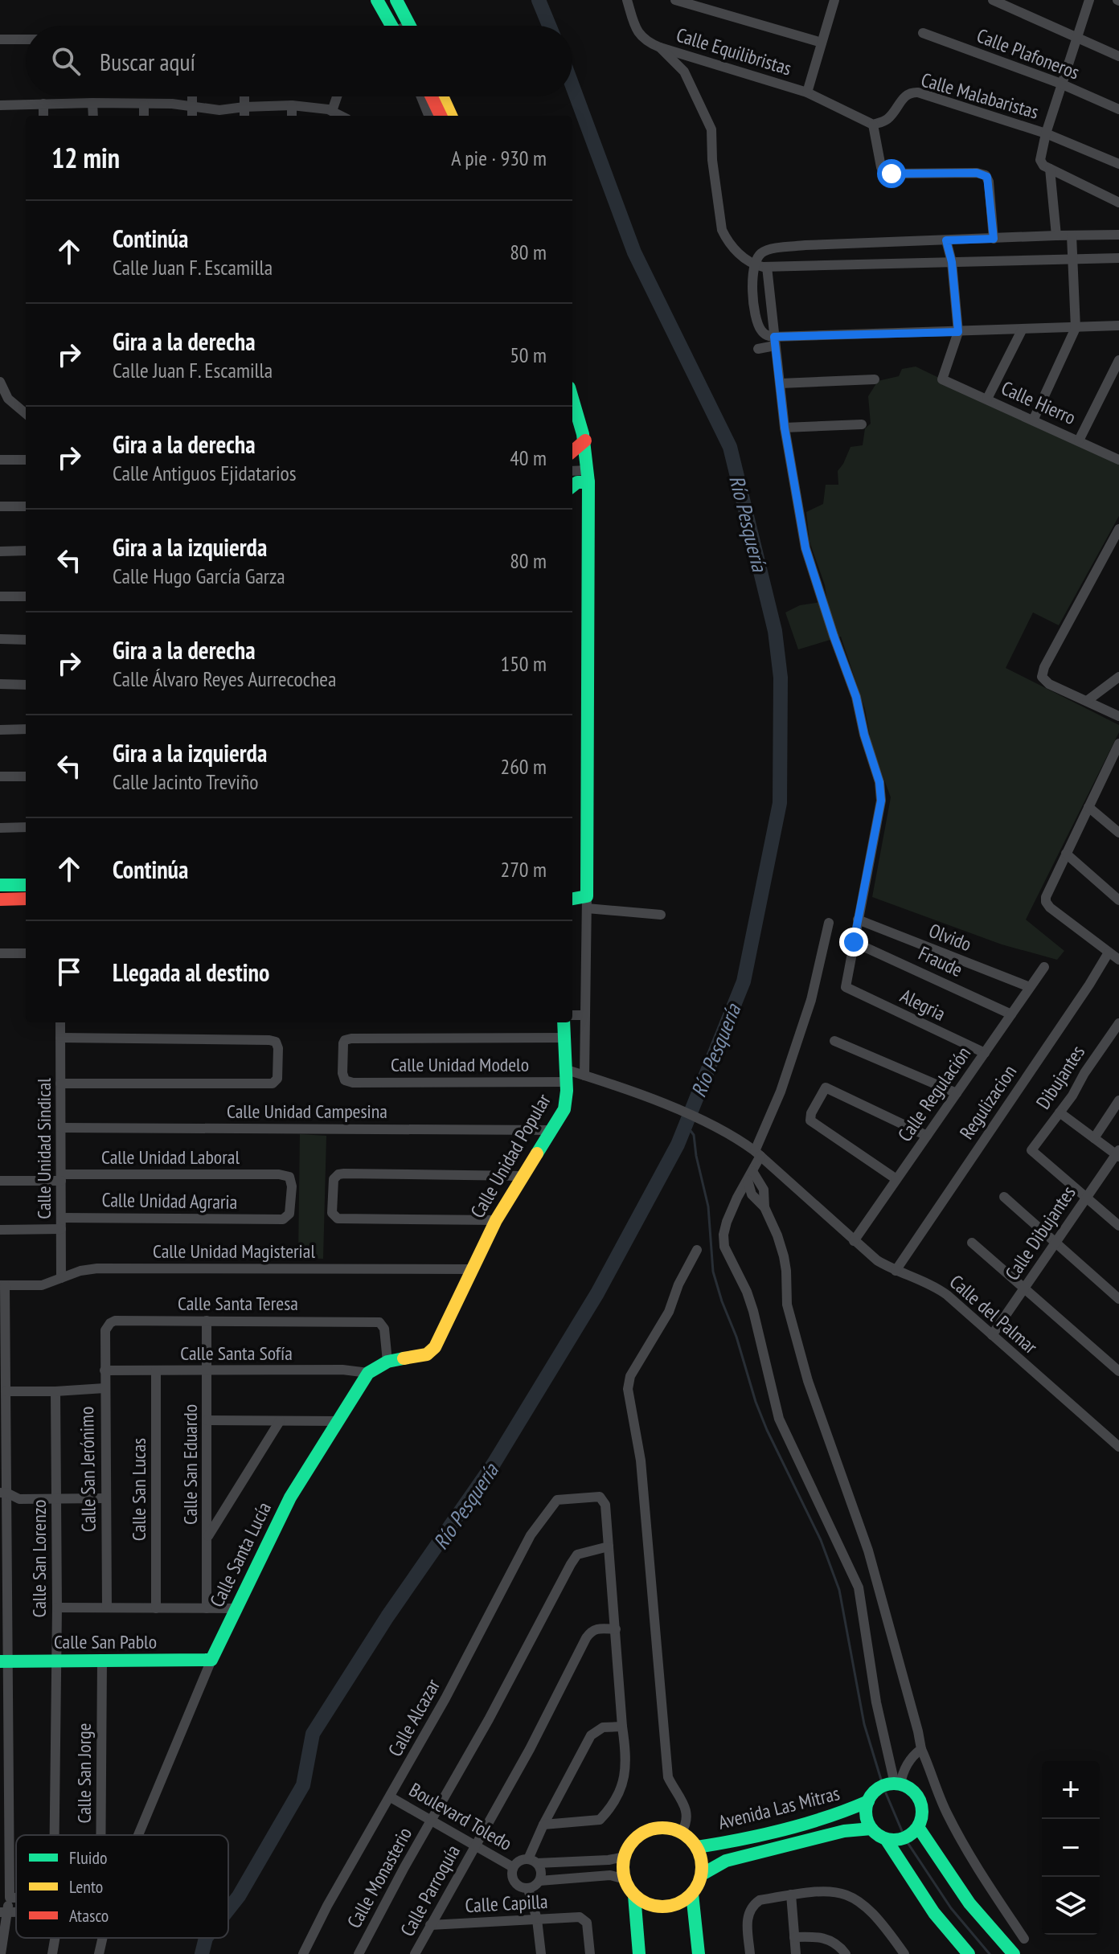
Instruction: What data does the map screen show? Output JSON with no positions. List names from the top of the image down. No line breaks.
{"streets":{"street":["Calle Equilibristas","Calle Plafoneros","Calle Malabaristas","Calle Hierro","Olvido","Fraude","Alegria","Calle Unidad Modelo","Dibujantes","Calle Regulación","Regulizacion","Calle Unidad Campesina","Calle Unidad Sindical","Calle Unidad Popular","Calle Unidad Laboral","Calle Unidad Agraria","Calle Dibujantes","Calle Unidad Magisterial","Calle Santa Teresa","Calle del Palmar","Calle Santa Sofía","Calle San Eduardo","Calle San Jerónimo","Calle San Lucas","Calle Santa Lucía","Calle San Lorenzo","Calle San Pablo","Calle Alcazar","Calle San Jorge","Avenida Las Mitras","Boulevard Toledo","Calle Monasterio","Calle Parroquía","Calle Capilla"]},"crossings":[["Olvido","Calle Regulación"],["Fraude","Alegria"],["Fraude","Calle Regulación"],["Alegria","Calle Regulación"],["Calle Unidad Modelo","Calle Unidad Popular"],["Calle Unidad Modelo","Calle del Palmar"],["Dibujantes","Calle Dibujantes"],["Calle Regulación","Calle del Palmar"],["Regulizacion","Calle del Palmar"],["Calle Unidad Campesina","Calle Unidad Sindical"],["Calle Unidad Campesina","Calle Unidad Popular"],["Calle Unidad Sindical","Calle Unidad Laboral"],["Calle Unidad Sindical","Calle Unidad Agraria"],["Calle Unidad Sindical","Calle Unidad Magisterial"],["Calle Unidad Popular","Calle Unidad Magisterial"],["Calle Unidad Popular","Calle Santa Lucía"],["Calle Unidad Laboral","Calle Unidad Agraria"],["Calle Dibujantes","Calle del Palmar"],["Calle Unidad Magisterial","Calle Santa Lucía"],["Calle Santa Teresa","Calle San Eduardo"],["Calle Santa Teresa","Calle San Jerónimo"],["Calle Santa Teresa","Calle Santa Lucía"],["Calle Santa Sofía","Calle San Eduardo"],["Calle Santa Sofía","Calle San Jerónimo"],["Calle Santa Sofía","Calle San Lucas"],["Calle Santa Sofía","Calle Santa Lucía"],["Calle Santa Lucía","Calle San Pablo"],["Calle San Lorenzo","Calle San Pablo"],["Calle San Pablo","Calle San Jorge"],["Calle Alcazar","Boulevard Toledo"],["Calle Alcazar","Calle Monasterio"],["Boulevard Toledo","Calle Monasterio"],["Boulevard Toledo","Calle Parroquía"],["Calle Parroquía","Calle Capilla"]],"water":["Río Pesquería"],"legend":["Fluido","Lento","Atasco"],"page":{"search":"Buscar aquí","heading":["12 min","A pie · 930 m"],"list":[["Continúa","Calle Juan F. Escamilla","80 m"],["Gira a la derecha","Calle Juan F. Escamilla","50 m"],["Gira a la derecha","Calle Antiguos Ejidatarios","40 m"],["Gira a la izquierda","Calle Hugo García Garza","80 m"],["Gira a la derecha","Calle Álvaro Reyes Aurrecochea","150 m"],["Gira a la izquierda","Calle Jacinto Treviño","260 m"],["Continúa","270 m"],"Llegada al destino"],"map_buttons":["+","−"]}}
